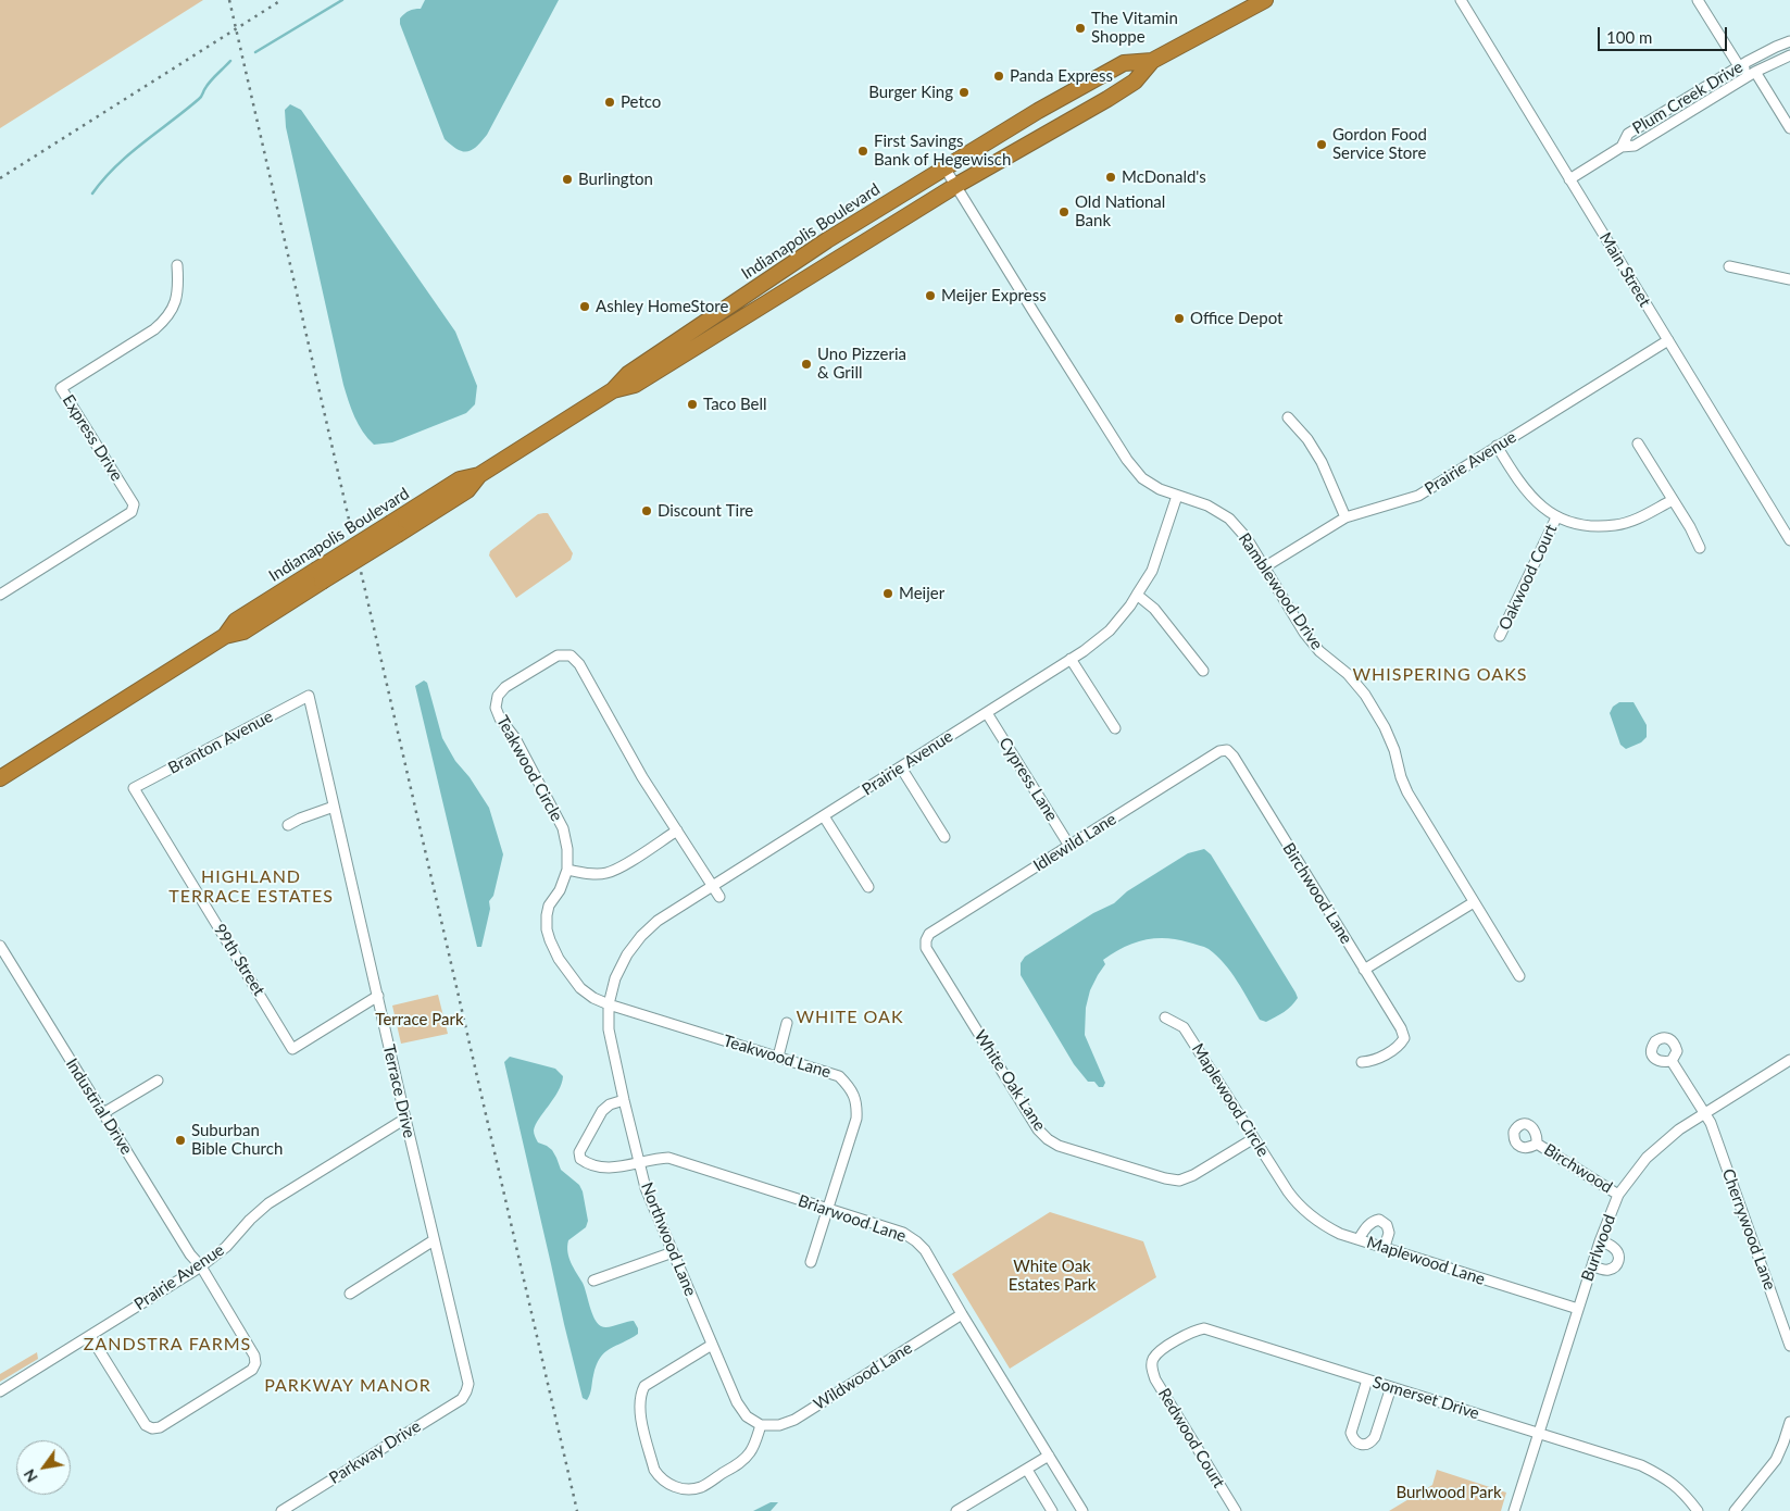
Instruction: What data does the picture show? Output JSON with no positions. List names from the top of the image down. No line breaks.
{"streets":{"highway":["Indianapolis Boulevard"],"street":["Plum Creek Drive","Main Street","Express Drive","Prairie Avenue","Oakwood Court","Ramblewood Drive","Branton Avenue","Teakwood Circle","Cypress Lane","Idlewild Lane","Birchwood Lane","99th Street","Teakwood Lane","White Oak Lane","Terrace Drive","Maplewood Circle","Industrial Drive","Birchwood","Briarwood Lane","Cherrywood Lane","Northwood Lane","Burlwood","Maplewood Lane","Wildwood Lane","Somerset Drive","Redwood Court","Parkway Drive"]},"crossings":[["Plum Creek Drive","Main Street"],["Indianapolis Boulevard","Ramblewood Drive"],["Main Street","Prairie Avenue"],["Prairie Avenue","Ramblewood Drive"],["Prairie Avenue","Teakwood Circle"],["Prairie Avenue","Cypress Lane"],["Prairie Avenue","Teakwood Lane"],["Prairie Avenue","Terrace Drive"],["Prairie Avenue","Industrial Drive"],["Prairie Avenue","Northwood Lane"],["Branton Avenue","99th Street"],["Branton Avenue","Terrace Drive"],["Teakwood Circle","Teakwood Lane"],["Teakwood Circle","Northwood Lane"],["Cypress Lane","Idlewild Lane"],["Idlewild Lane","Birchwood Lane"],["Idlewild Lane","White Oak Lane"],["99th Street","Terrace Drive"],["Teakwood Lane","Briarwood Lane"],["Teakwood Lane","Northwood Lane"],["White Oak Lane","Maplewood Circle"],["Terrace Drive","Parkway Drive"],["Maplewood Circle","Maplewood Lane"],["Birchwood","Burlwood"],["Briarwood Lane","Northwood Lane"],["Briarwood Lane","Wildwood Lane"],["Cherrywood Lane","Burlwood"],["Northwood Lane","Wildwood Lane"],["Burlwood","Maplewood Lane"],["Burlwood","Somerset Drive"],["Somerset Drive","Redwood Court"]],"districts":["WHISPERING OAKS","HIGHLAND TERRACE ESTATES","WHITE OAK","ZANDSTRA FARMS","PARKWAY MANOR"],"parks":["Terrace Park","White Oak Estates Park","Burlwood Park"],"places":["The Vitamin Shoppe","Panda Express","Burger King","Petco","Gordon Food Service Store","First Savings Bank of Hegewisch","McDonald's","Burlington","Old National Bank","Meijer Express","Ashley HomeStore","Office Depot","Uno Pizzeria & Grill","Taco Bell","Discount Tire","Meijer","Suburban Bible Church"],"scale_bar":"100 m","north":"bottom left"}
